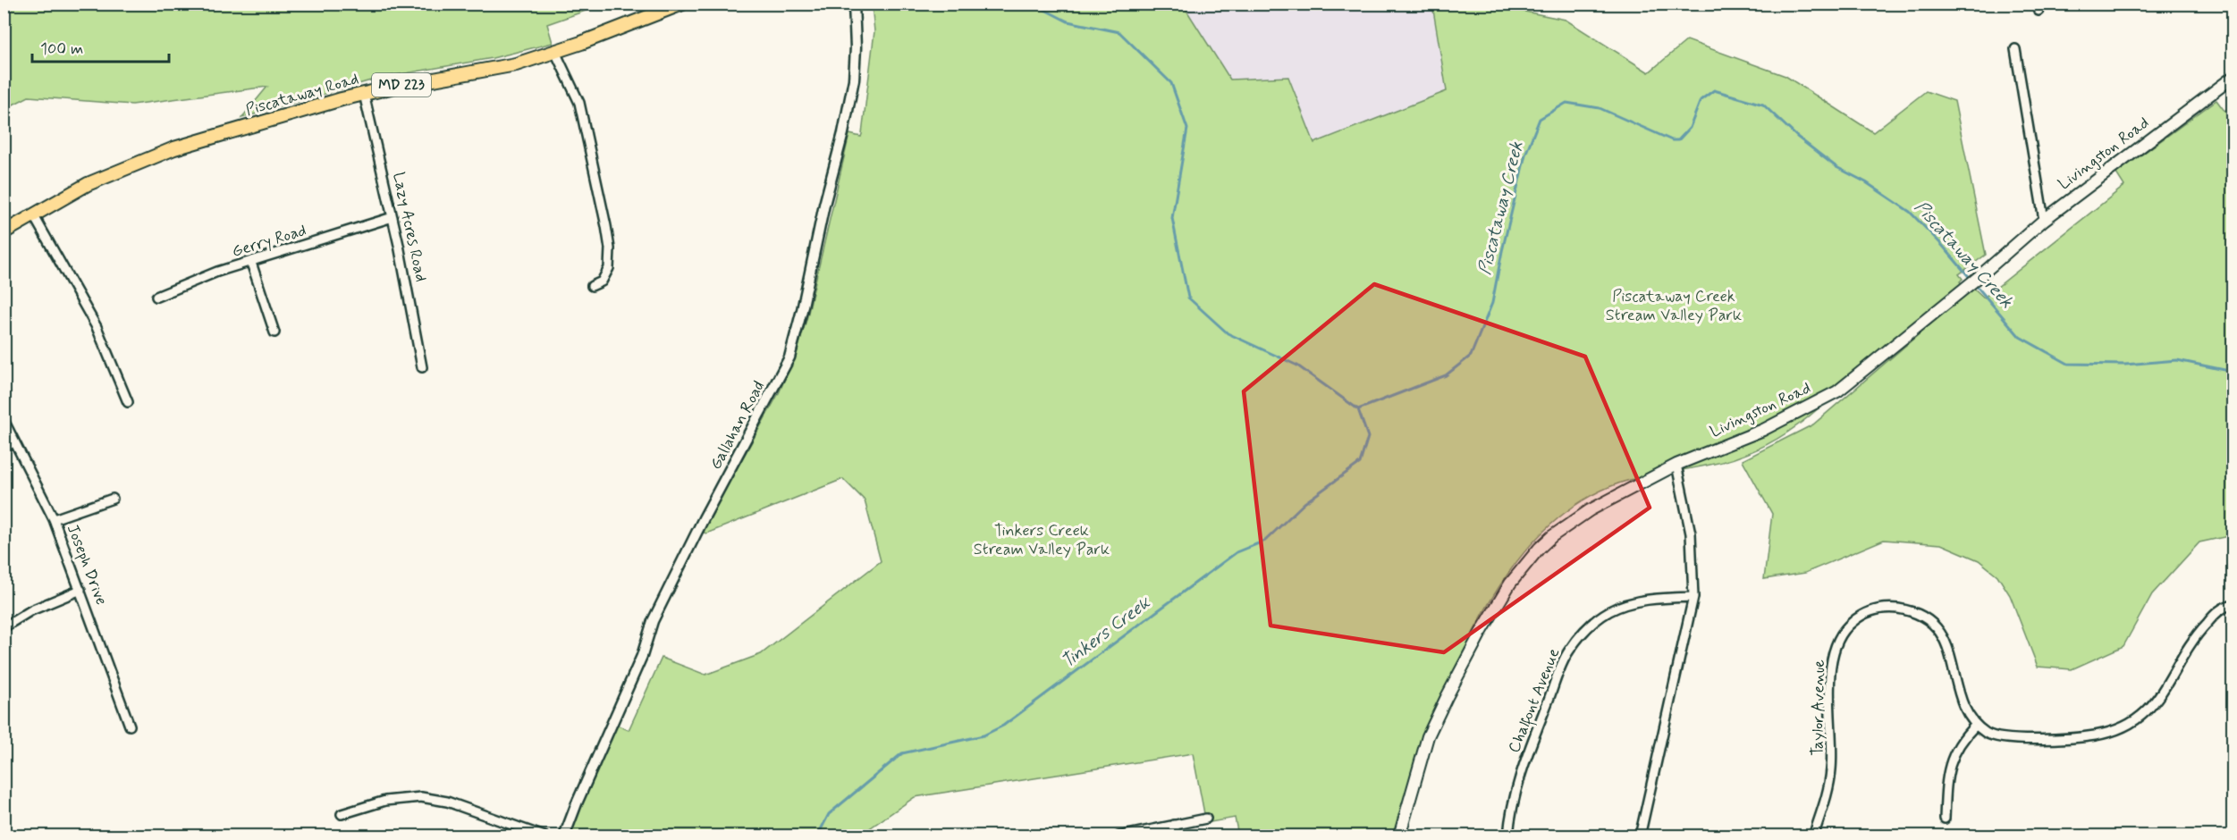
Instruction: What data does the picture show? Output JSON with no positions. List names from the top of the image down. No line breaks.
{"streets":{"main road":["MD 223","Piscataway Road","Livingston Road"],"street":["Lazy Acres Road","Gerry Road","Gallahan Road","Joseph Drive","Chalfont Avenue","Taylor Avenue"]},"crossings":[["Piscataway Road","Lazy Acres Road"],["Lazy Acres Road","Gerry Road"]],"water":["Piscataway Creek","Tinkers Creek"],"parks":["Piscataway Creek Stream Valley Park","Tinkers Creek Stream Valley Park"],"scale_bar":"100 m"}
